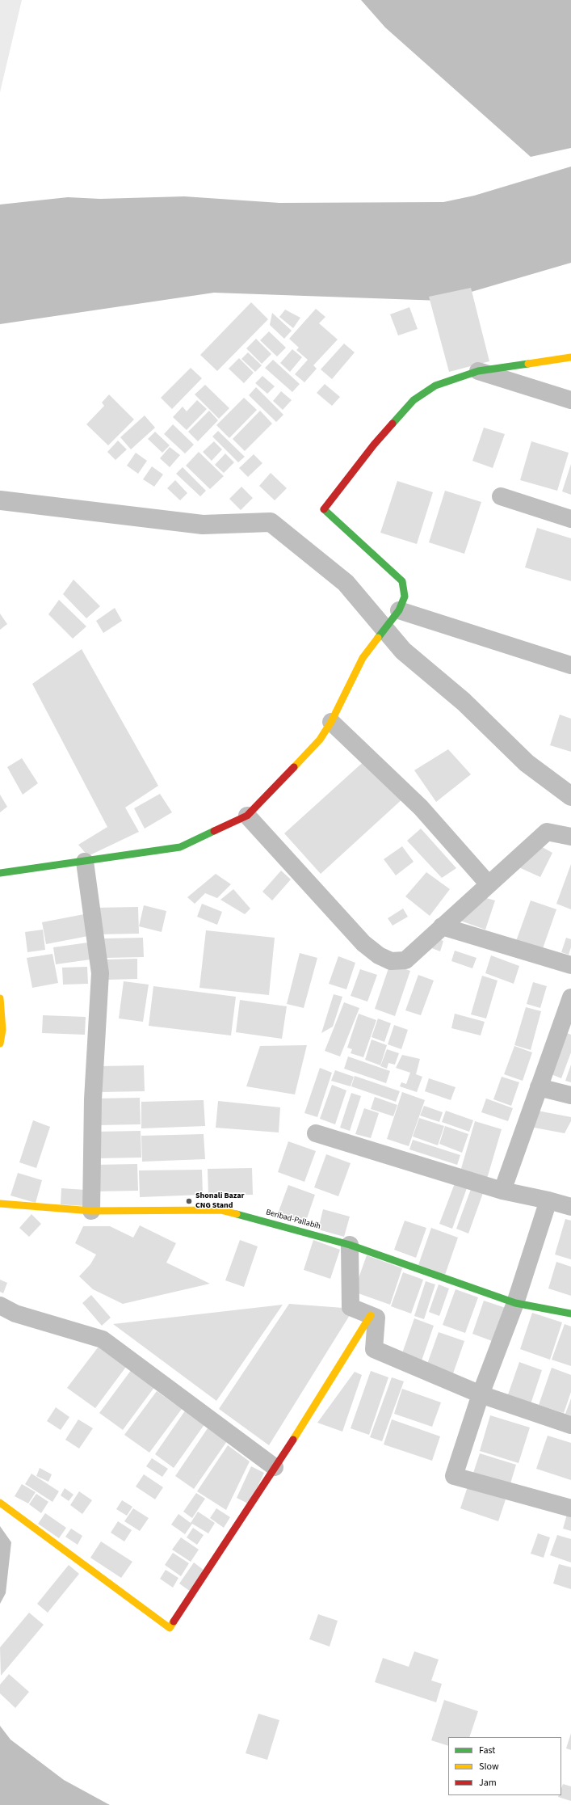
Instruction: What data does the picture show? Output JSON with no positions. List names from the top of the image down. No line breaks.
{"streets":{"main road":["Beribad-Pallabih"]},"places":["Shonali Bazar CNG Stand"],"legend":["Fast","Slow","Jam"]}
